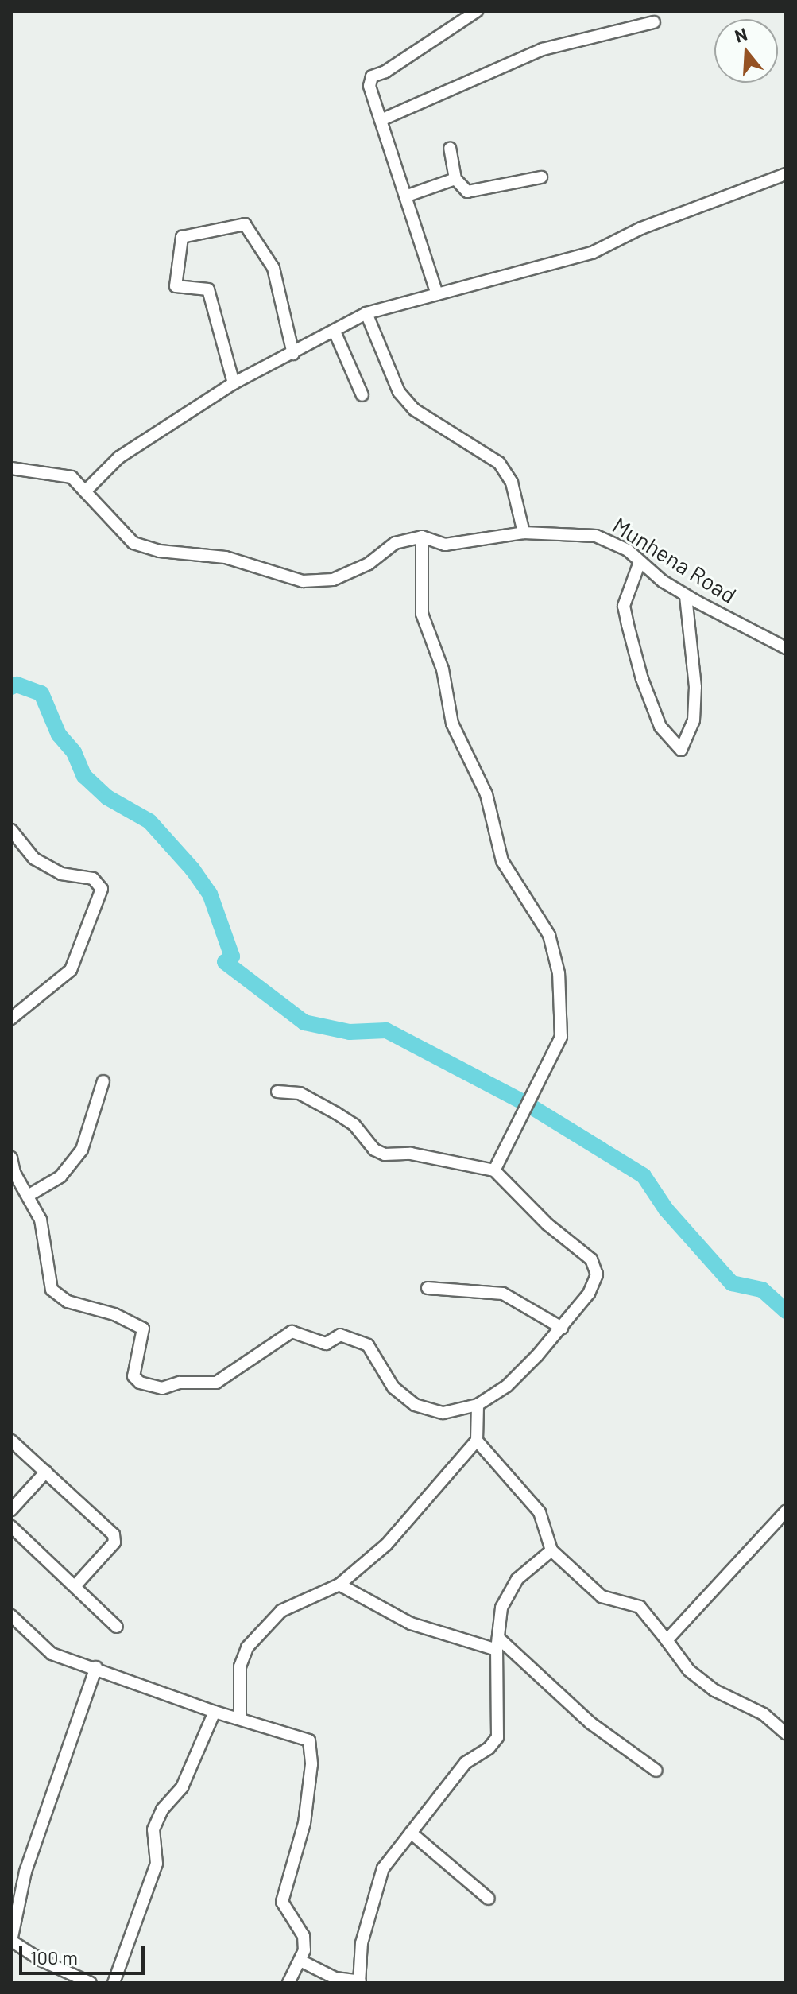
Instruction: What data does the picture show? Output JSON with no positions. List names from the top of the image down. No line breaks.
{"streets":{"street":["Munhena Road"]},"scale_bar":"100 m","north":"top"}
